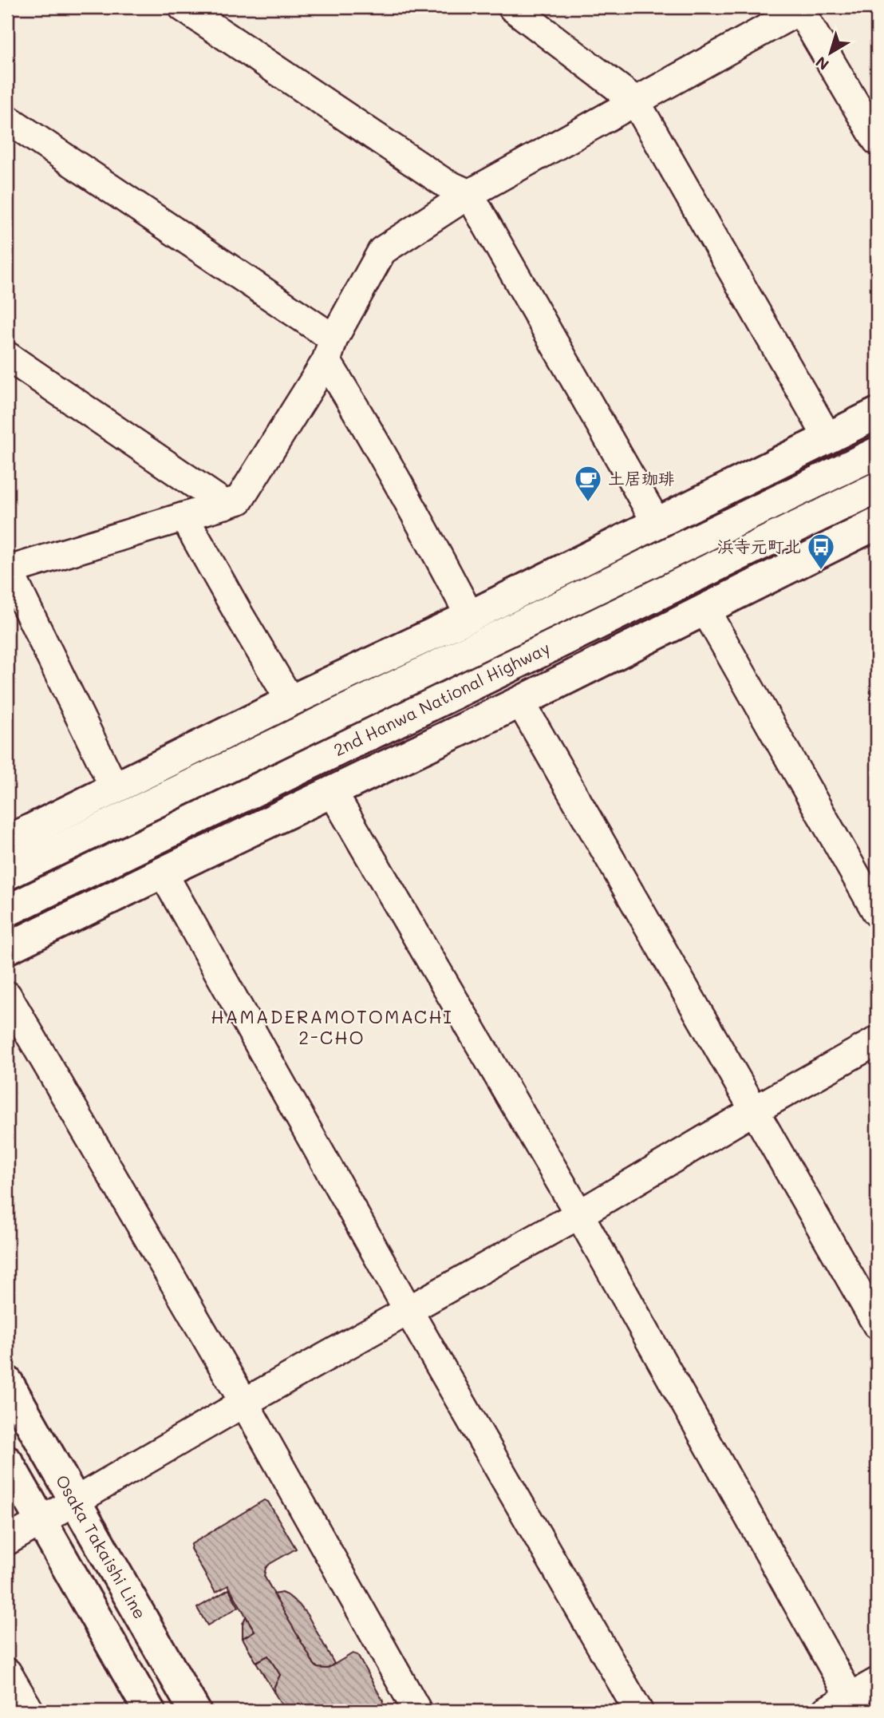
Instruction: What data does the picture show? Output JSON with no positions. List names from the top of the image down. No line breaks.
{"streets":{"main road":["2nd Hanwa National Highway","Osaka Takaishi Line"]},"districts":["HAMADERAMOTOMACHI 2-CHO"],"places":{"cafe":["土居珈琲"],"bus stop":["浜寺元町北"]},"north":"bottom left"}
